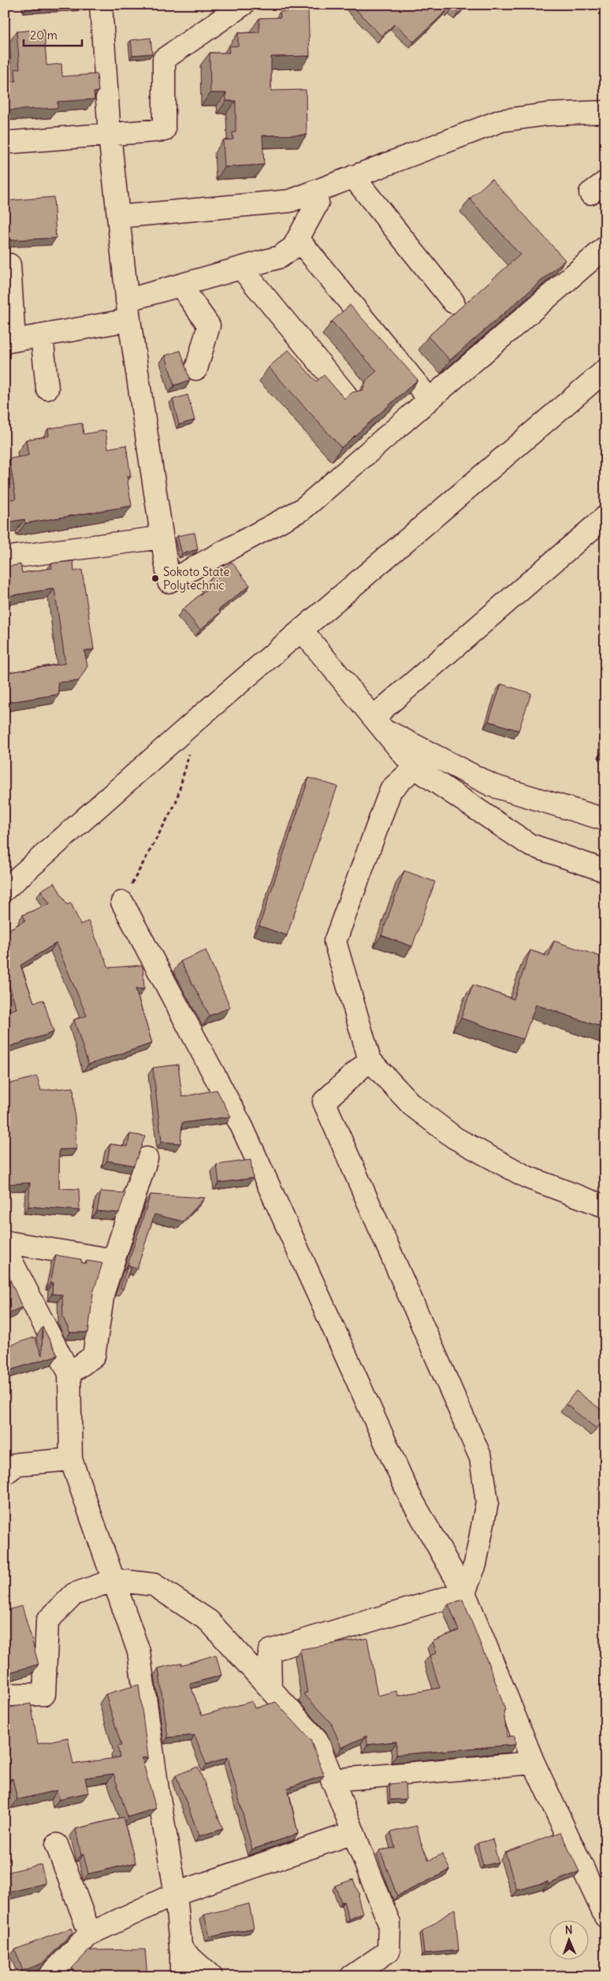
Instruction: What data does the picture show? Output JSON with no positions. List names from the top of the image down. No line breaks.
{"places":["Sokoto State Polytechnic"],"scale_bar":"20 m","north":"top"}
